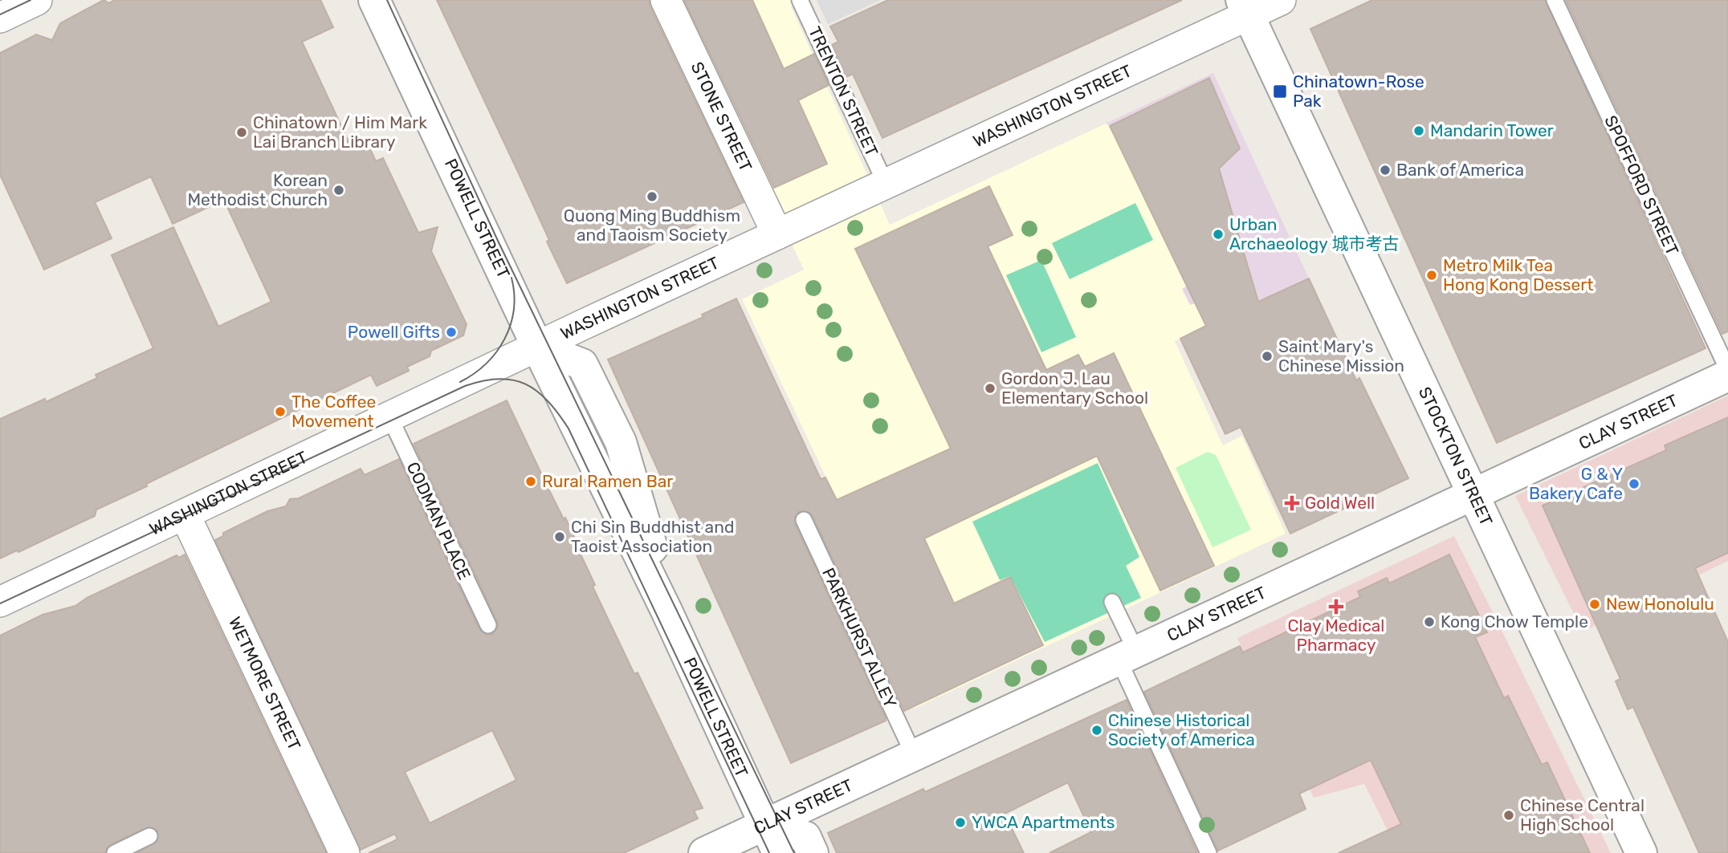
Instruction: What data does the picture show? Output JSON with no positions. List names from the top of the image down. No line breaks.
{"streets":{"street":["WASHINGTON STREET","STONE STREET","POWELL STREET","CLAY STREET","STOCKTON STREET","WETMORE STREET"],"lane":["TRENTON STREET","SPOFFORD STREET","CODMAN PLACE","PARKHURST ALLEY"]},"crossings":[["TRENTON STREET","WASHINGTON STREET"],["WASHINGTON STREET","STONE STREET"],["WASHINGTON STREET","POWELL STREET"],["WASHINGTON STREET","STOCKTON STREET"],["WASHINGTON STREET","CODMAN PLACE"],["WASHINGTON STREET","WETMORE STREET"],["POWELL STREET","CLAY STREET"],["CLAY STREET","STOCKTON STREET"],["CLAY STREET","PARKHURST ALLEY"]],"places":{"transit":["Chinatown-Rose Pak"],"other":["Mandarin Tower","Chinatown / Him Mark Lai Branch Library","Bank of America","Korean Methodist Church","Quong Ming Buddhism and Taoism Society","Urban Archaeology 城市考古","Metro Milk Tea Hong Kong Dessert","Powell Gifts","Saint Mary's Chinese Mission","Gordon J. Lau Elementary School","The Coffee Movement","Rural Ramen Bar","G & Y Bakery Cafe","Chi Sin Buddhist and Taoist Association","New Honolulu","Kong Chow Temple","Chinese Historical Society of America","Chinese Central High School","YWCA Apartments"],"health":["Gold Well","Clay Medical Pharmacy"]}}
